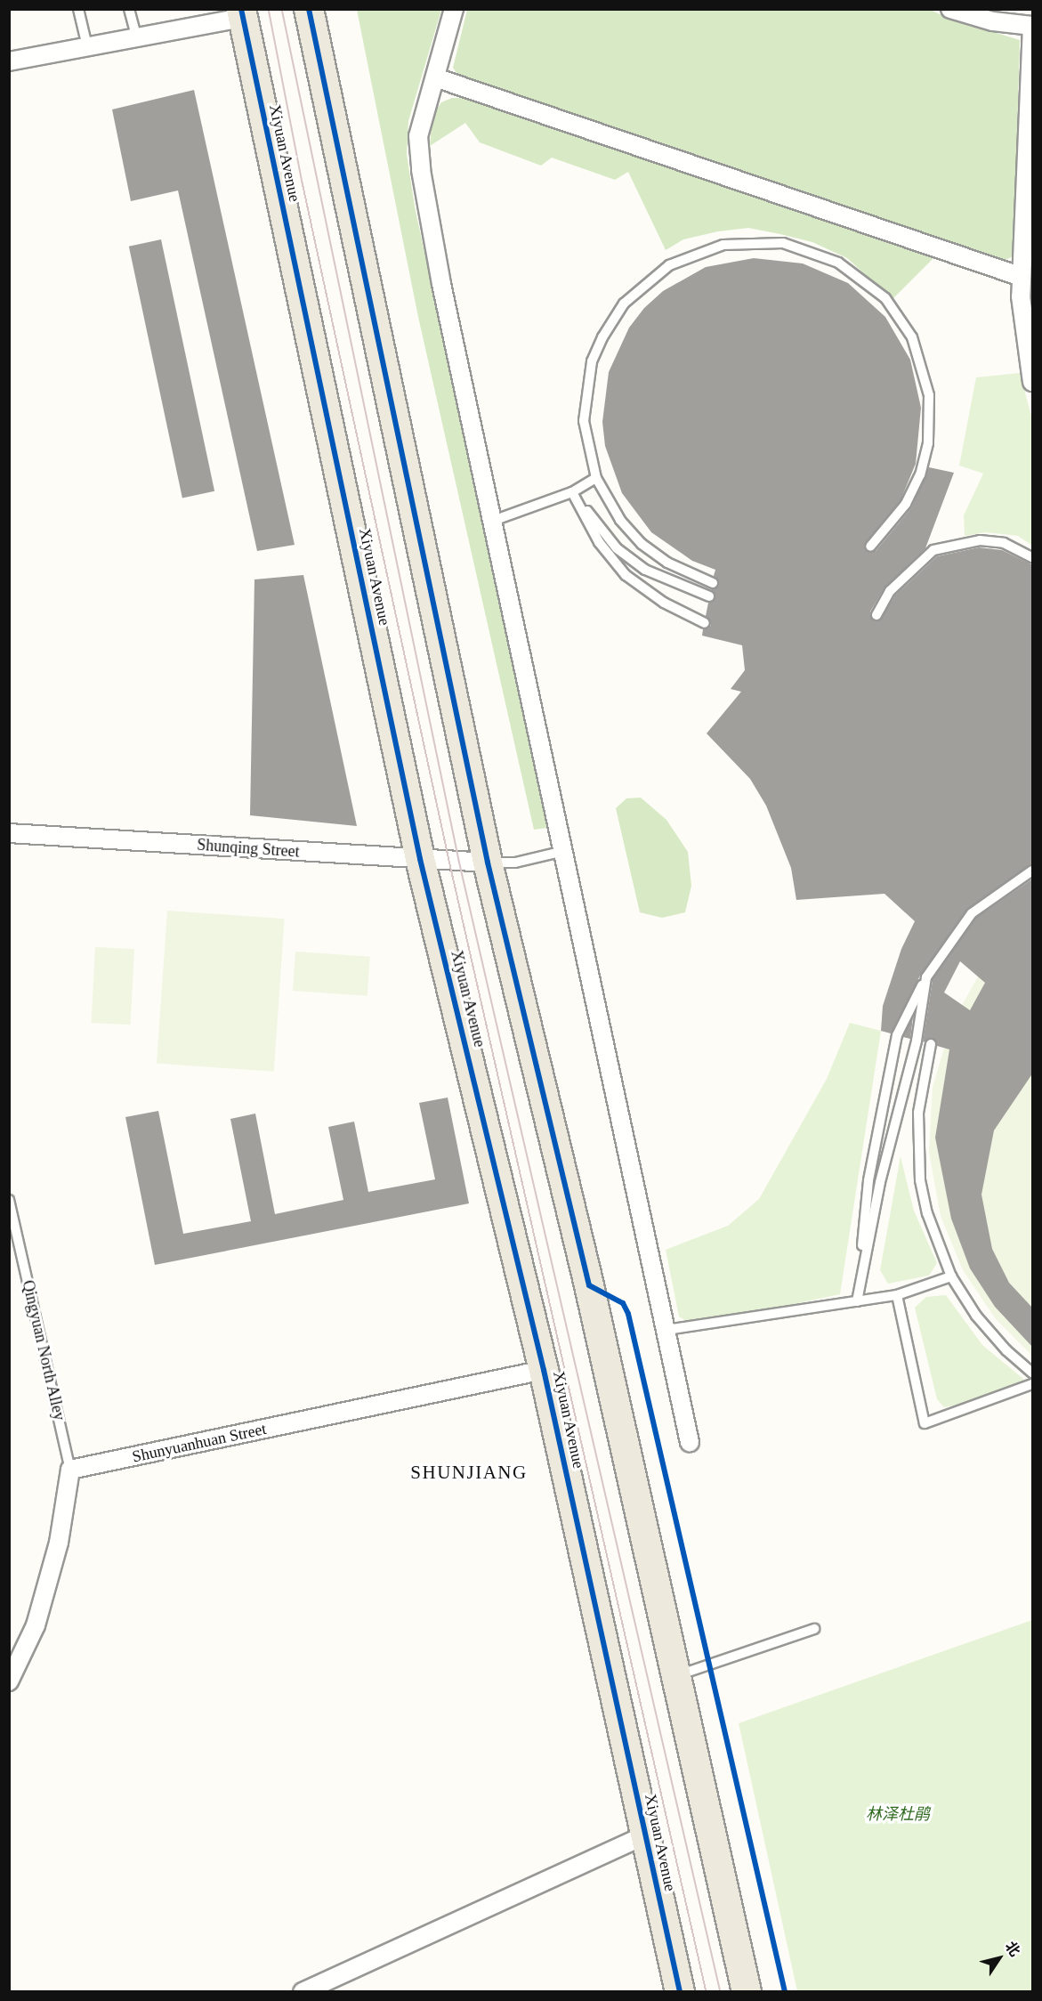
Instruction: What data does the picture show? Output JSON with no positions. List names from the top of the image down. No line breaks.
{"streets":{"main road":["Xiyuan Avenue"],"street":["Shunqing Street","Shunyuanhuan Street"],"lane":["Qingyuan North Alley"]},"crossings":[["Xiyuan Avenue","Shunqing Street"],["Xiyuan Avenue","Shunyuanhuan Street"],["Qingyuan North Alley","Shunyuanhuan Street"]],"districts":["SHUNJIANG"],"parks":["林泽杜鹃"],"north":"top right"}
